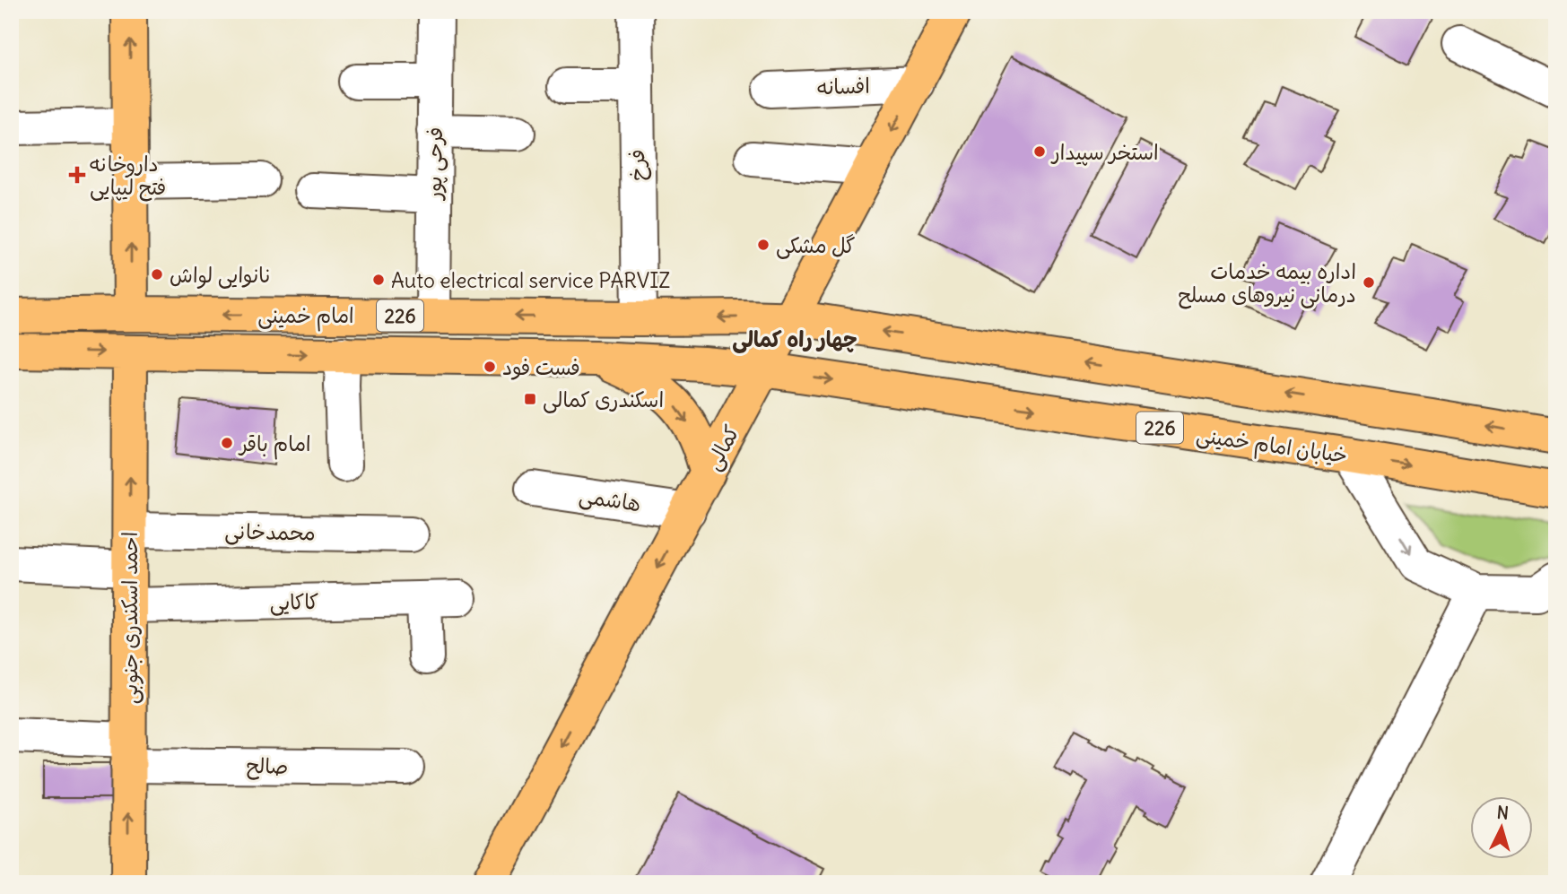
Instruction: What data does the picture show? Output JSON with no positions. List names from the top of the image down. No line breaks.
{"streets":{"main road":["امام خمینی","226","خیابان امام خمینی","کمالی","احمد اسکندری جنوبی"],"street":["افسانه","فرحی پور","فرخ","هاشمی","محمدخانی","کاکایی","صالح"]},"crossings":[["افسانه","کمالی"],["فرحی پور","امام خمینی"],["فرخ","امام خمینی"],["امام خمینی","226"],["امام خمینی","خیابان امام خمینی"],["امام خمینی","کمالی"],["امام خمینی","احمد اسکندری جنوبی"],["226","کمالی"],["خیابان امام خمینی","کمالی"],["کمالی","هاشمی"],["محمدخانی","احمد اسکندری جنوبی"],["کاکایی","احمد اسکندری جنوبی"],["احمد اسکندری جنوبی","صالح"]],"one_way":["کمالی","احمد اسکندری جنوبی"],"districts":["چهار راه کمالی"],"places":{"other":["استخر سپیدار","گل مشکی","نانوایی لواش","Auto electrical service PARVIZ","اداره بیمه خدمات درمانی نیروهای مسلح","فست فود","امام باقر"],"health":["داروخانه فتح لیپایی"],"transit":["اسکندری کمالی"]},"north":"top"}
